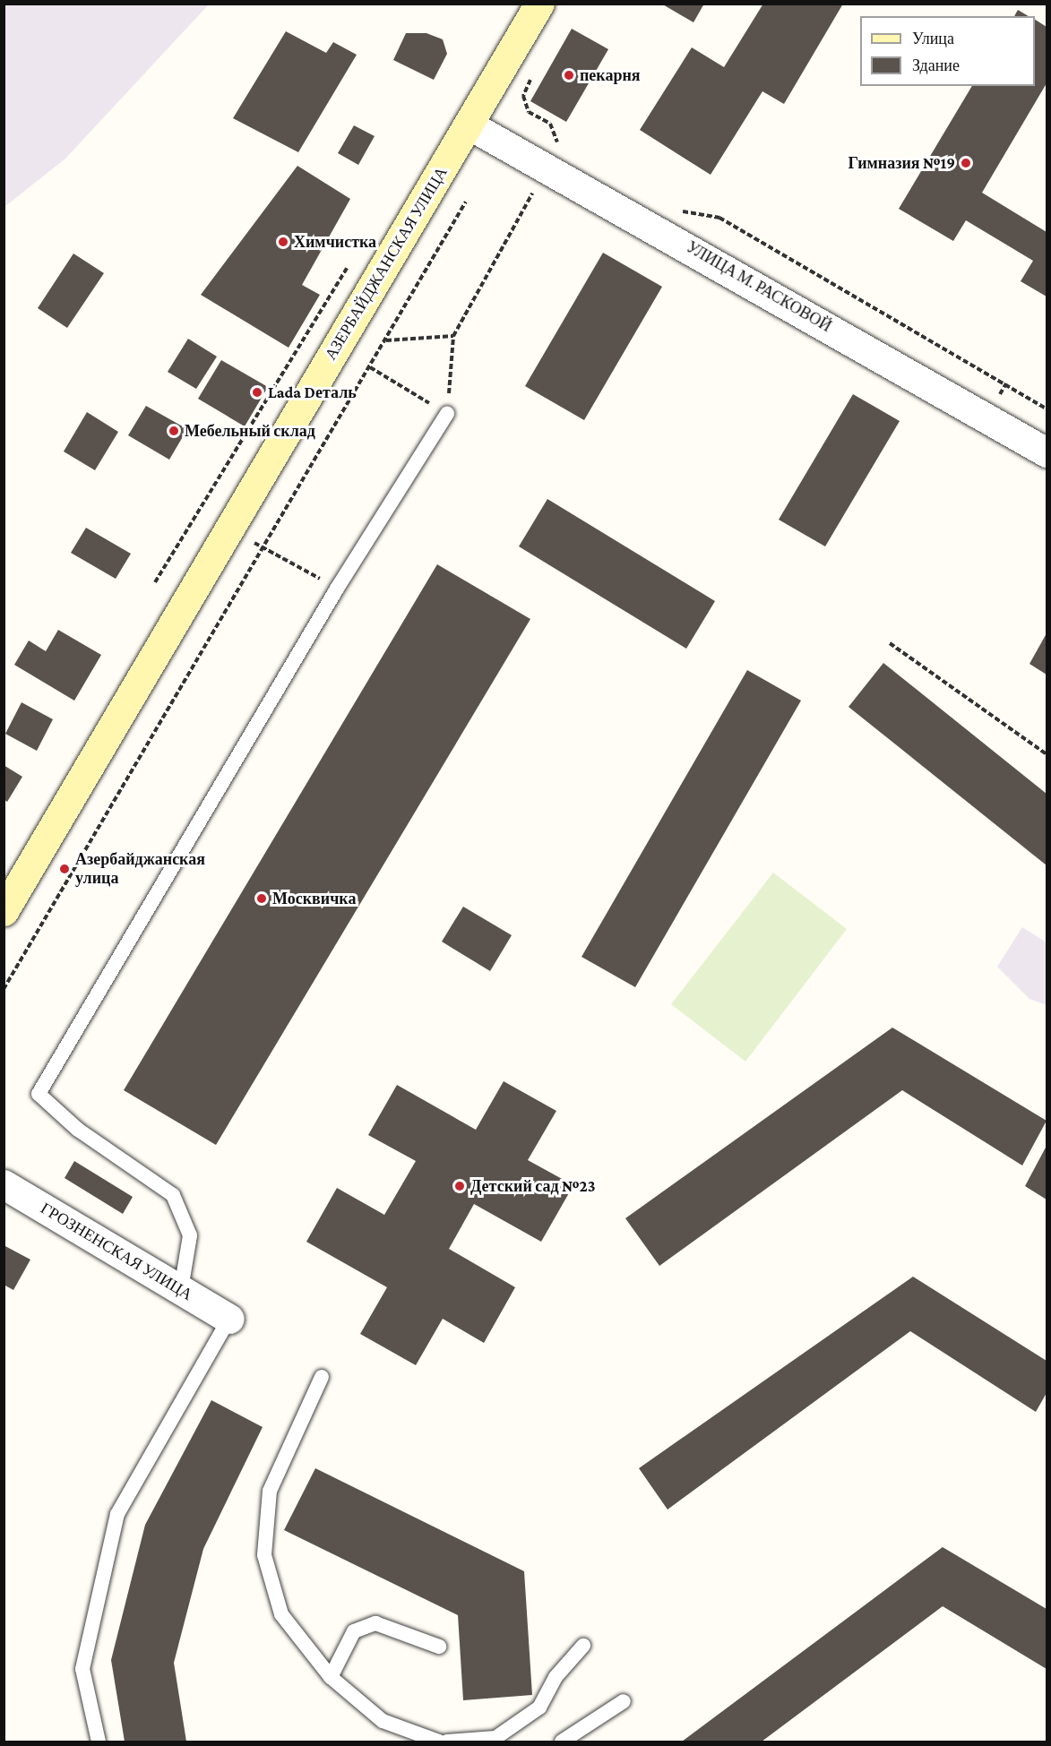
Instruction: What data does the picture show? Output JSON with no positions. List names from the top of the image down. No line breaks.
{"streets":{"main road":["АЗЕРБАЙДЖАНСКАЯ УЛИЦА"],"street":["УЛИЦА М. РАСКОВОЙ","ГРОЗНЕНСКАЯ УЛИЦА"]},"crossings":[["АЗЕРБАЙДЖАНСКАЯ УЛИЦА","УЛИЦА М. РАСКОВОЙ"]],"places":["пекарня","Гимназия №19","Химчистка","Lada Dеталь","Мебельный склад","Азербайджанская улица","Москвичка","Детский сад №23"],"legend":["Улица","Здание"]}
